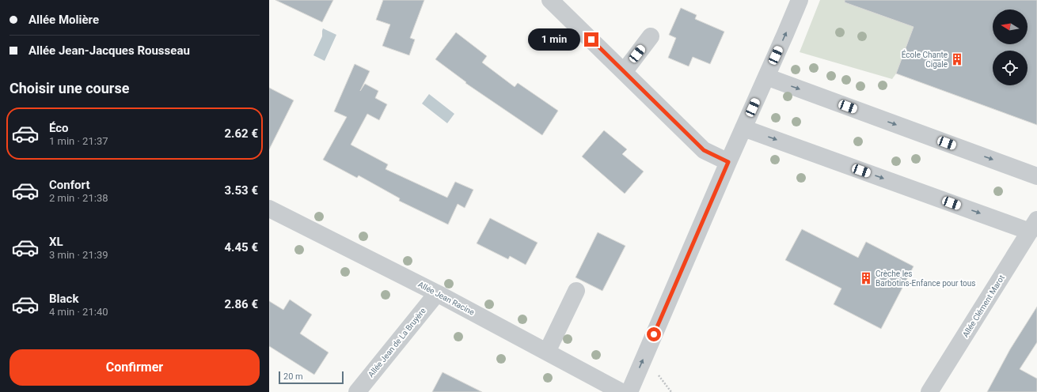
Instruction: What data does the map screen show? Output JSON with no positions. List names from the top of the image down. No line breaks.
{"streets":{"street":["Allée Jean Racine","Allée Clément Marot","Allée Jean de La Bruyère"]},"crossings":[["Allée Jean Racine","Allée Jean de La Bruyère"]],"places":{"building":["École Chante Cigale","Crèche les Barbotins-Enfance pour tous"]},"scale_bar":"20 m","north":"left","page":{"banner":["Allée Molière","Allée Jean-Jacques Rousseau"],"bubble":"1 min","heading":"Choisir une course","list":[{"name":"Éco","note":"1 min · 21:37","value":"2.62 €"},{"name":"Confort","note":"2 min · 21:38","value":"3.53 €"},{"name":"XL","note":"3 min · 21:39","value":"4.45 €"},{"name":"Black","note":"4 min · 21:40","value":"2.86 €"}],"buttons":"Confirmer","scale":"20 m"}}
